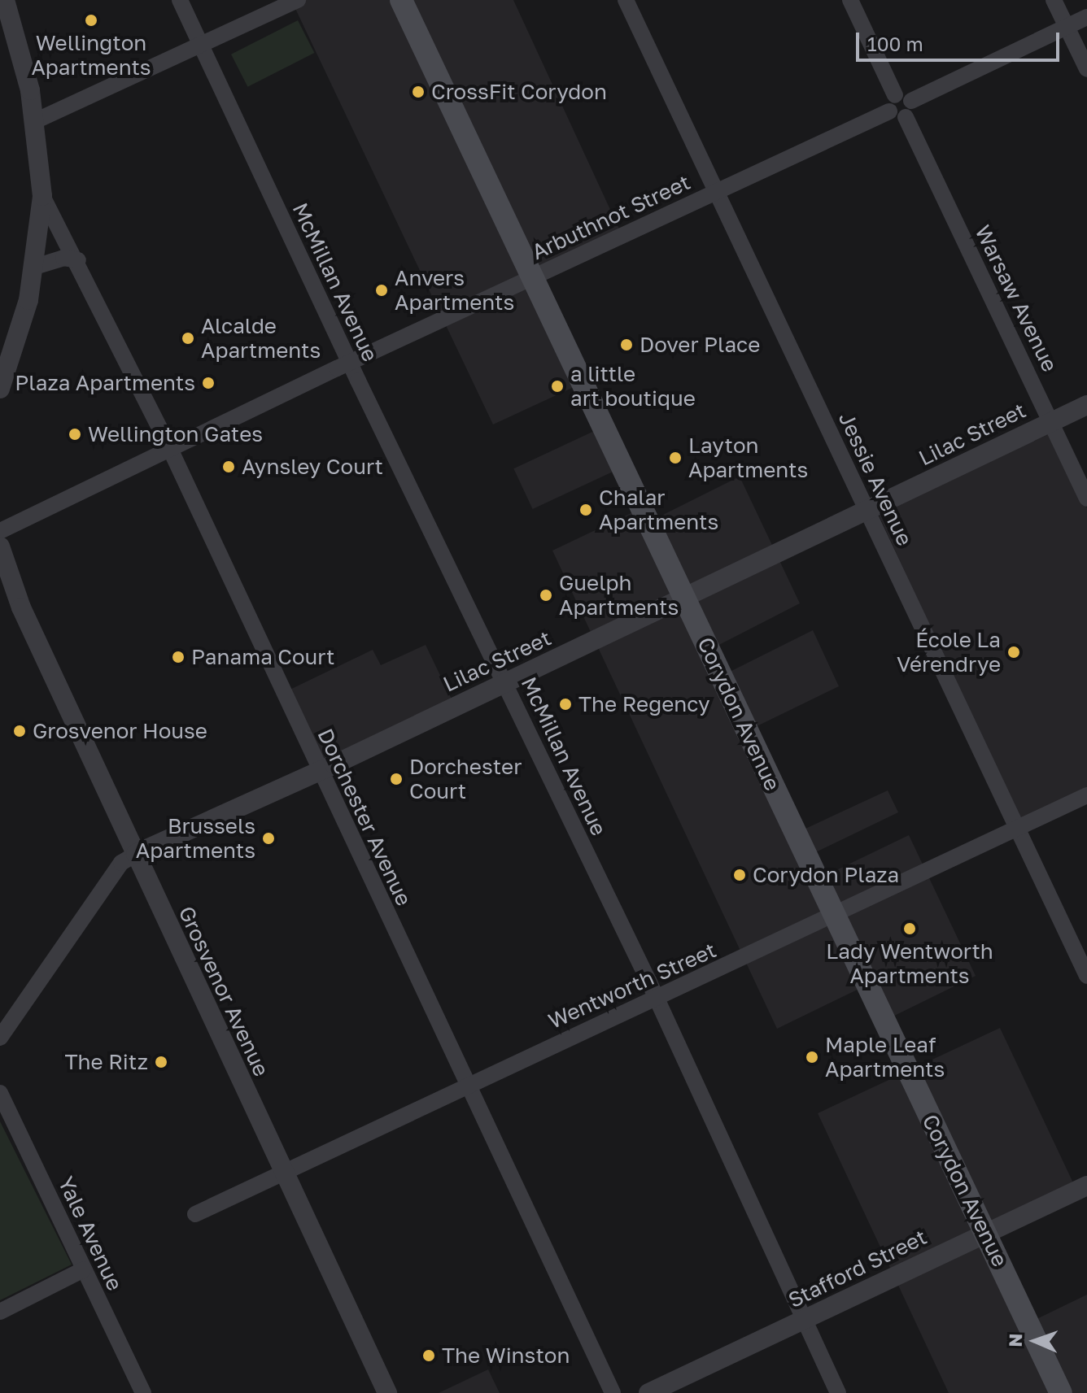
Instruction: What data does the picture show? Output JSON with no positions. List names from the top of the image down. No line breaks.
{"streets":{"main road":["Corydon Avenue"],"street":["Arbuthnot Street","McMillan Avenue","Warsaw Avenue","Lilac Street","Jessie Avenue","Dorchester Avenue","Wentworth Street","Grosvenor Avenue","Yale Avenue","Stafford Street"]},"crossings":[["Arbuthnot Street","McMillan Avenue"],["Arbuthnot Street","Warsaw Avenue"],["Arbuthnot Street","Jessie Avenue"],["Arbuthnot Street","Corydon Avenue"],["Arbuthnot Street","Dorchester Avenue"],["McMillan Avenue","Lilac Street"],["McMillan Avenue","Wentworth Street"],["McMillan Avenue","Stafford Street"],["Warsaw Avenue","Lilac Street"],["Lilac Street","Jessie Avenue"],["Lilac Street","Corydon Avenue"],["Lilac Street","Dorchester Avenue"],["Lilac Street","Grosvenor Avenue"],["Jessie Avenue","Wentworth Street"],["Corydon Avenue","Wentworth Street"],["Corydon Avenue","Stafford Street"],["Dorchester Avenue","Wentworth Street"],["Wentworth Street","Grosvenor Avenue"]],"places":["Wellington Apartments","CrossFit Corydon","Anvers Apartments","Alcalde Apartments","Dover Place","Plaza Apartments","a little art boutique","Wellington Gates","Layton Apartments","Aynsley Court","Chalar Apartments","Guelph Apartments","École La Vérendrye","Panama Court","The Regency","Grosvenor House","Dorchester Court","Brussels Apartments","Corydon Plaza","Lady Wentworth Apartments","Maple Leaf Apartments","The Ritz","The Winston"],"scale_bar":"100 m","north":"left"}
